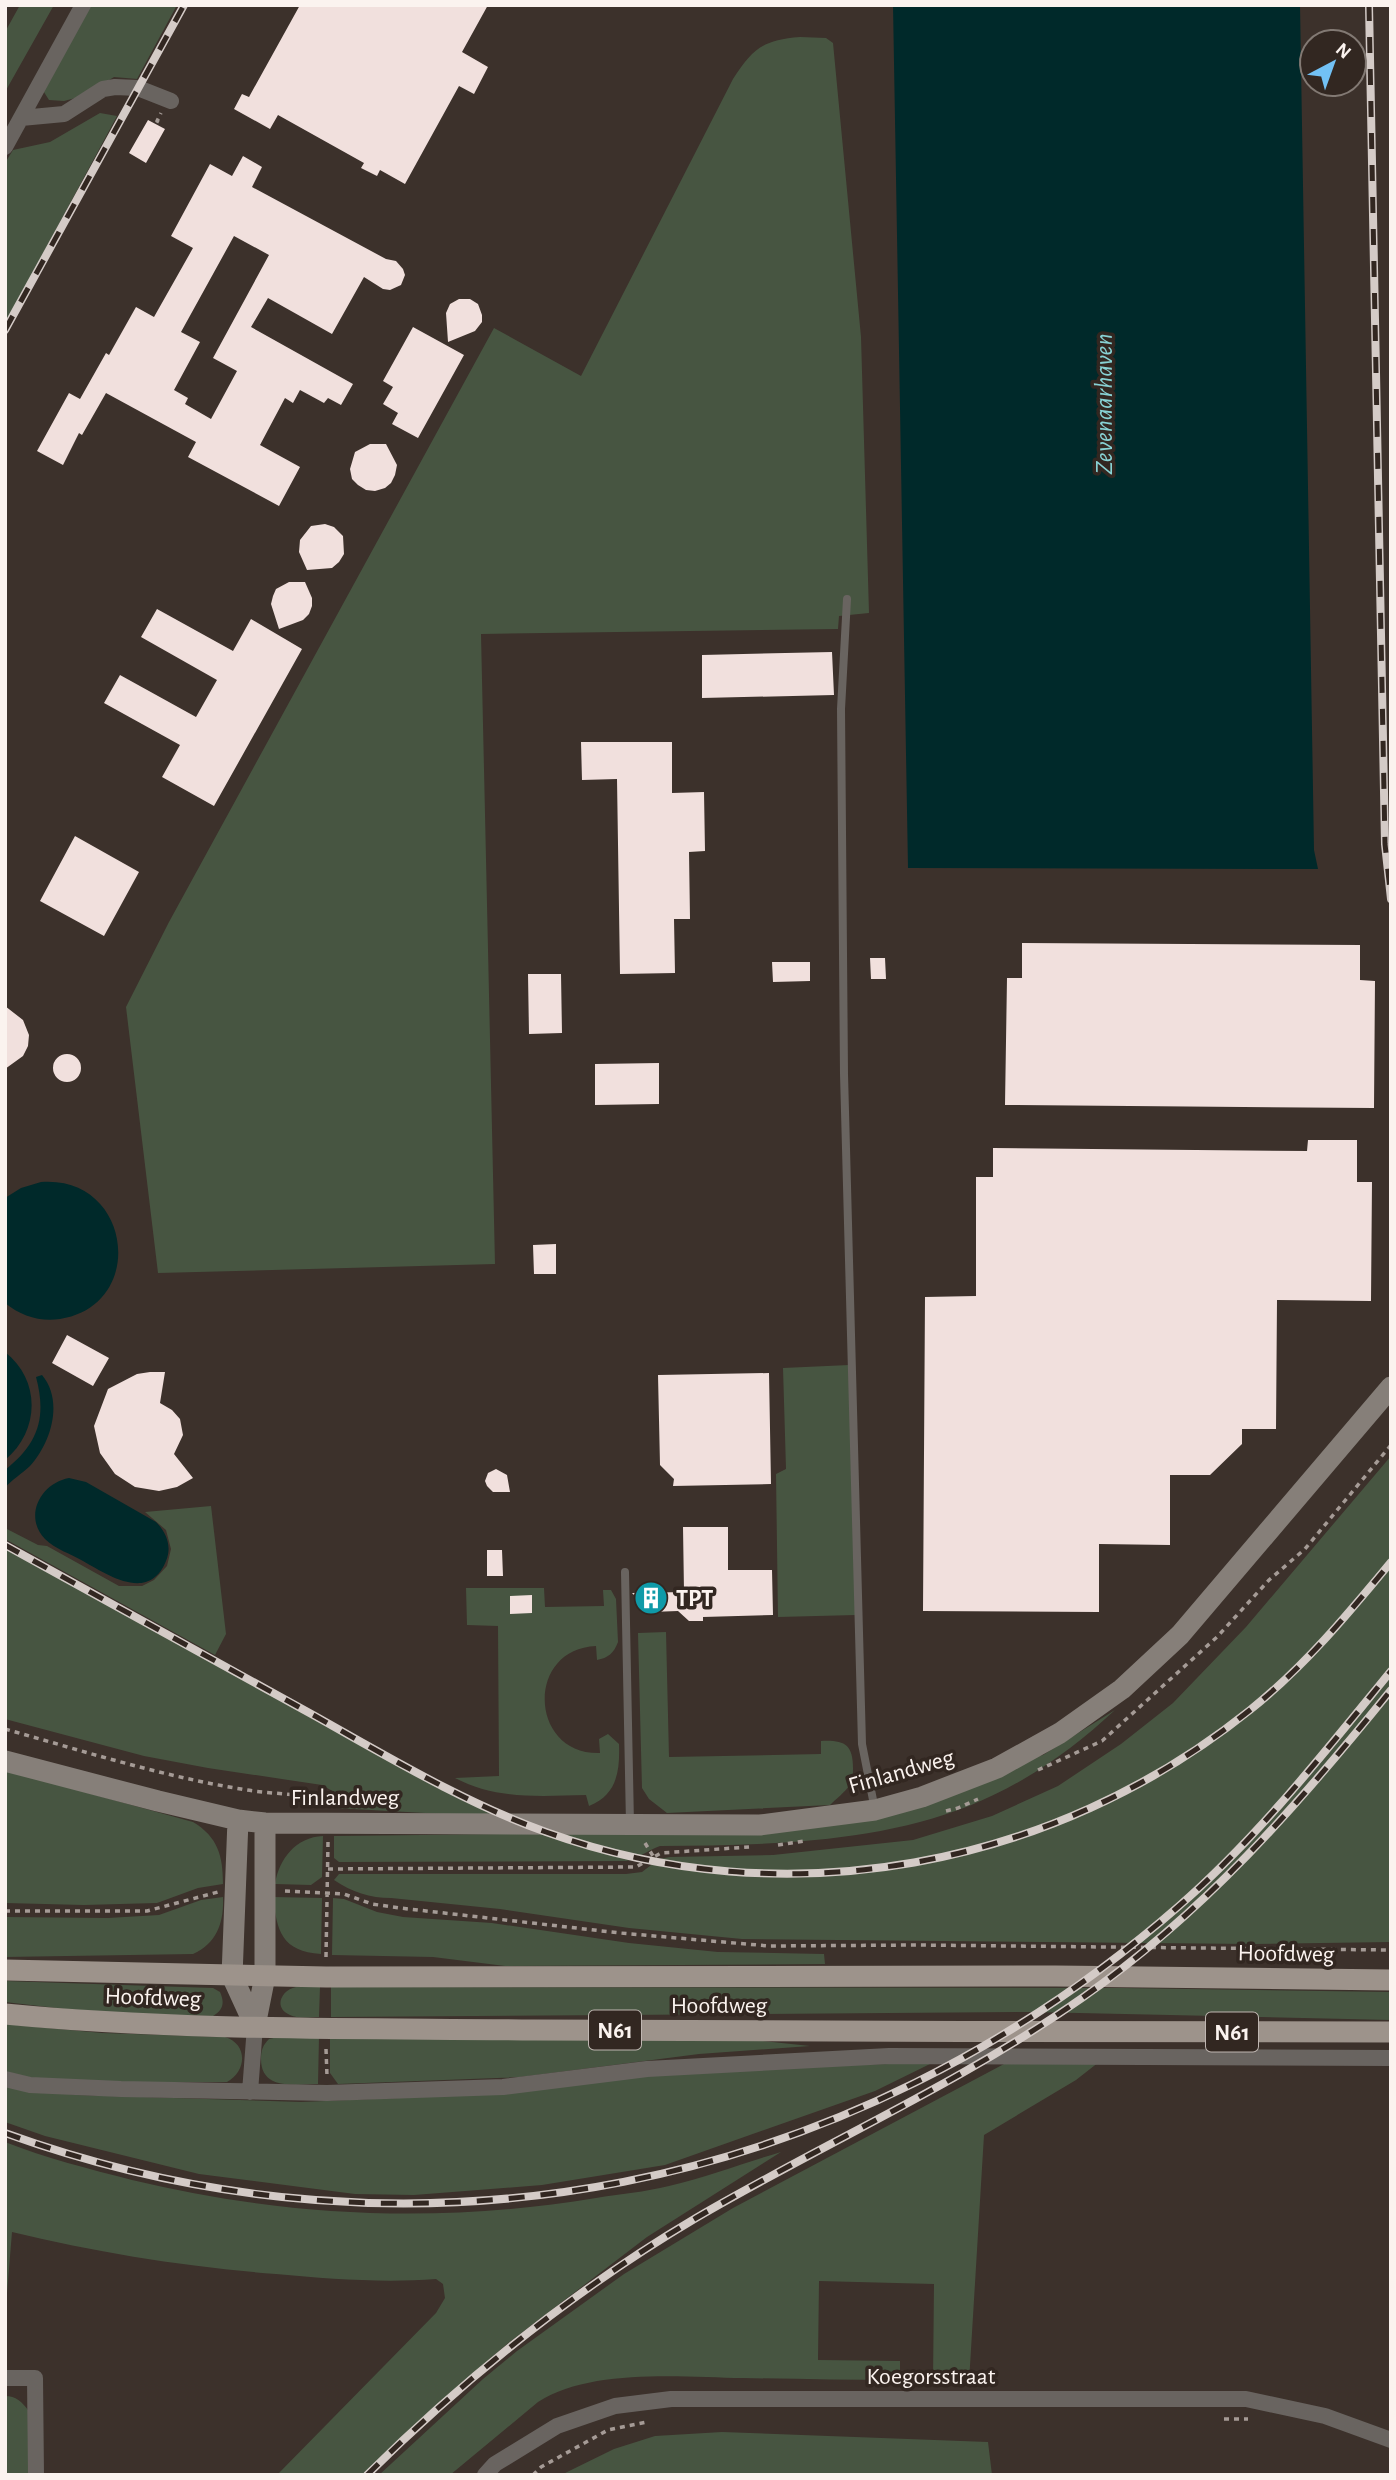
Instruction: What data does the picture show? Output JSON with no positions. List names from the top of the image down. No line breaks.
{"streets":{"main road":["Hoofdweg","N61"],"street":["Finlandweg","Koegorsstraat"]},"crossings":[["Finlandweg","Hoofdweg"]],"water":["Zevenaarhaven"],"places":{"building":["TPT"]},"north":"top right"}
